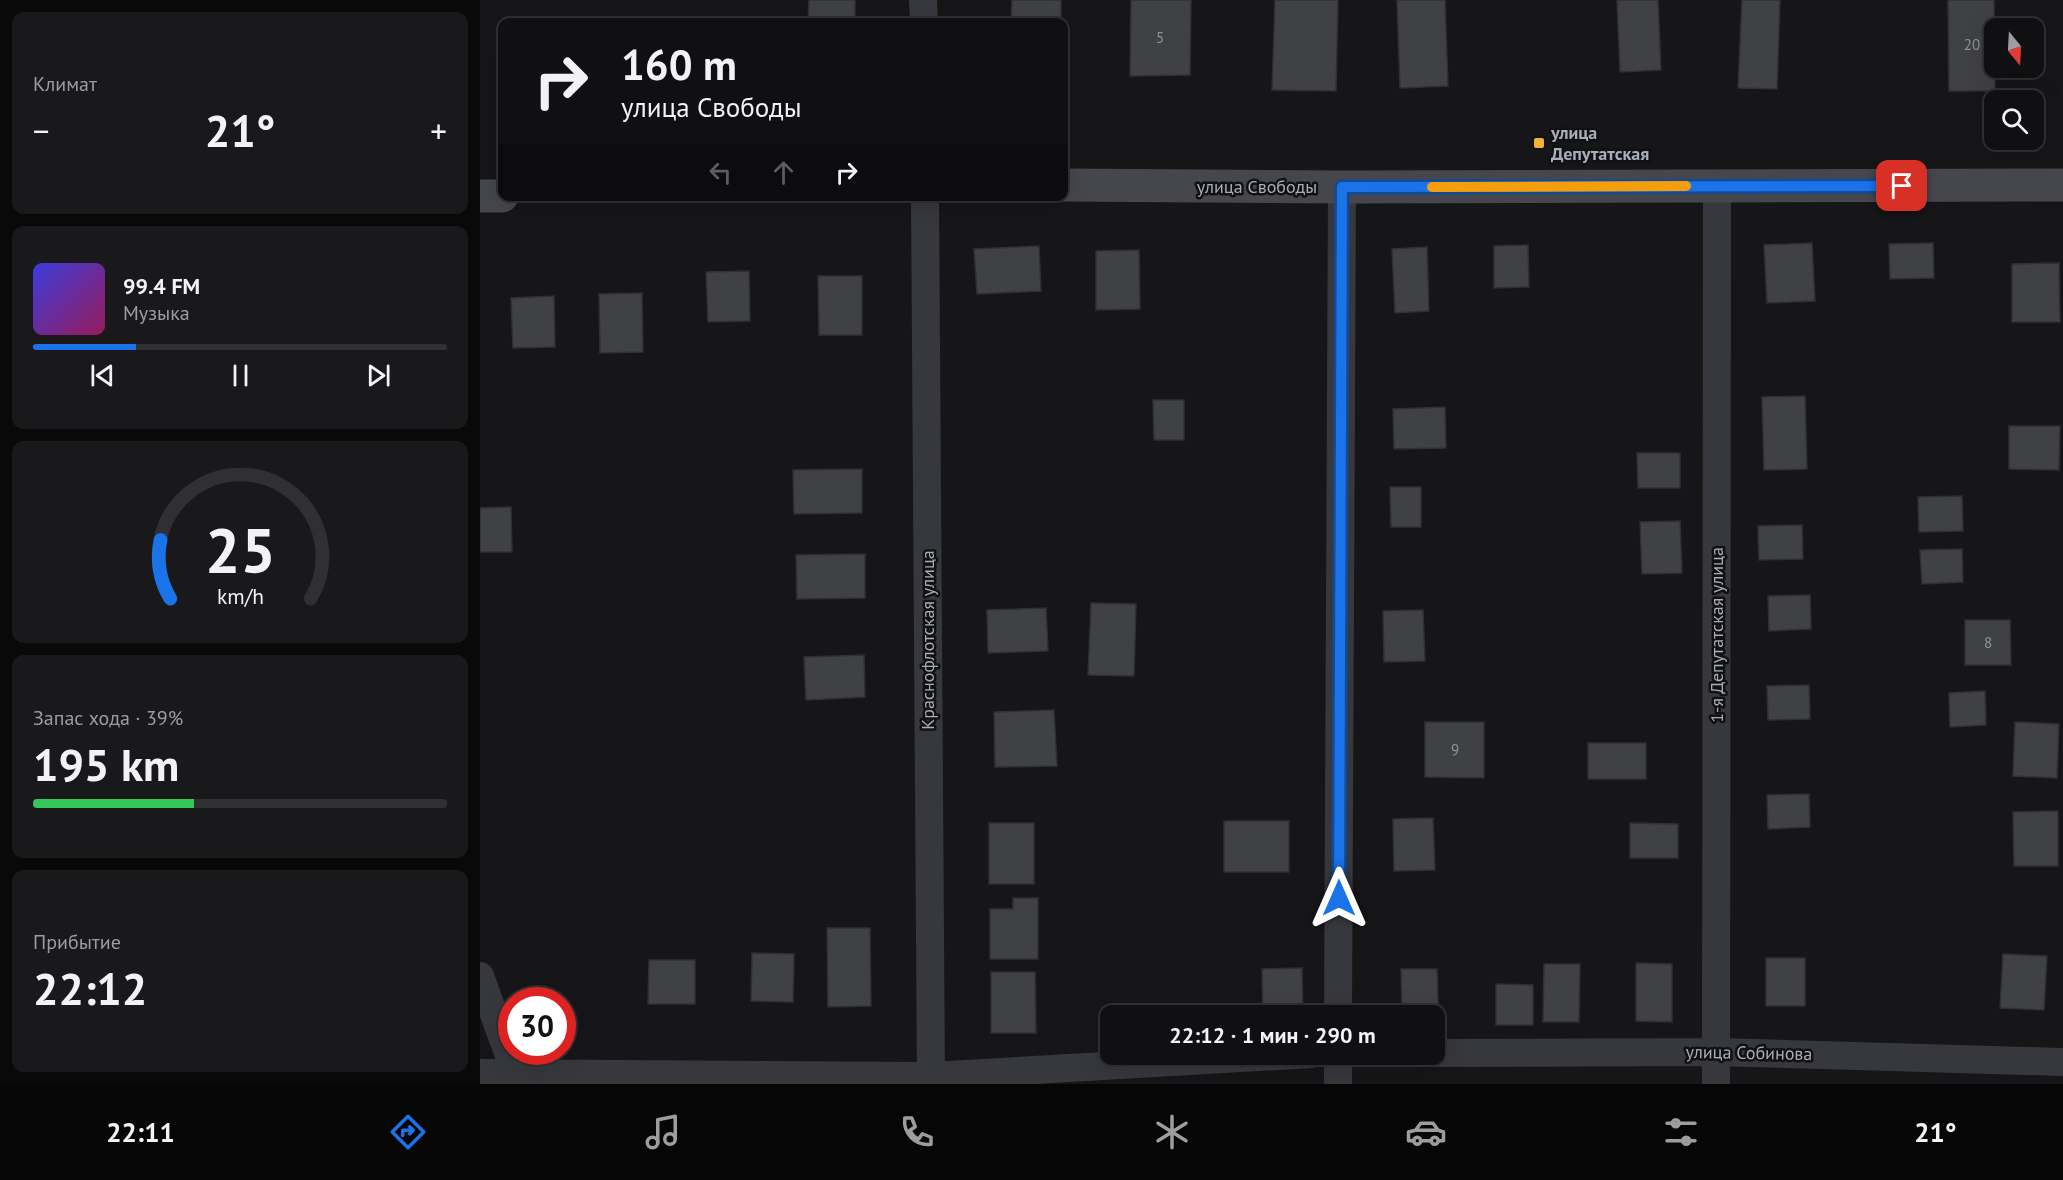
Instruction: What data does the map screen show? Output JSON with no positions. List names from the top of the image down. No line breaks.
{"streets":{"street":["улица Свободы","1-я Депутатская улица","Краснофлотская улица","улица Собинова"]},"crossings":[["улица Свободы","1-я Депутатская улица"],["1-я Депутатская улица","улица Собинова"]],"places":{"transit":["улица Депутатская"]},"house_numbers":["5","20","8","9"],"north":"bottom","page":{"tile":["Климат",["Запас хода · 39%","195 km"],["Прибытие","22:12"]],"turn":["160 m","улица Свободы"],"heat":["−","21°","+"],"song":["99.4 FM","Музыка"],"limit":"30","trip":"22:12 · 1 мин · 290 m","tabs":["22:11","21°"],"gauge":["25","km/h"]}}
